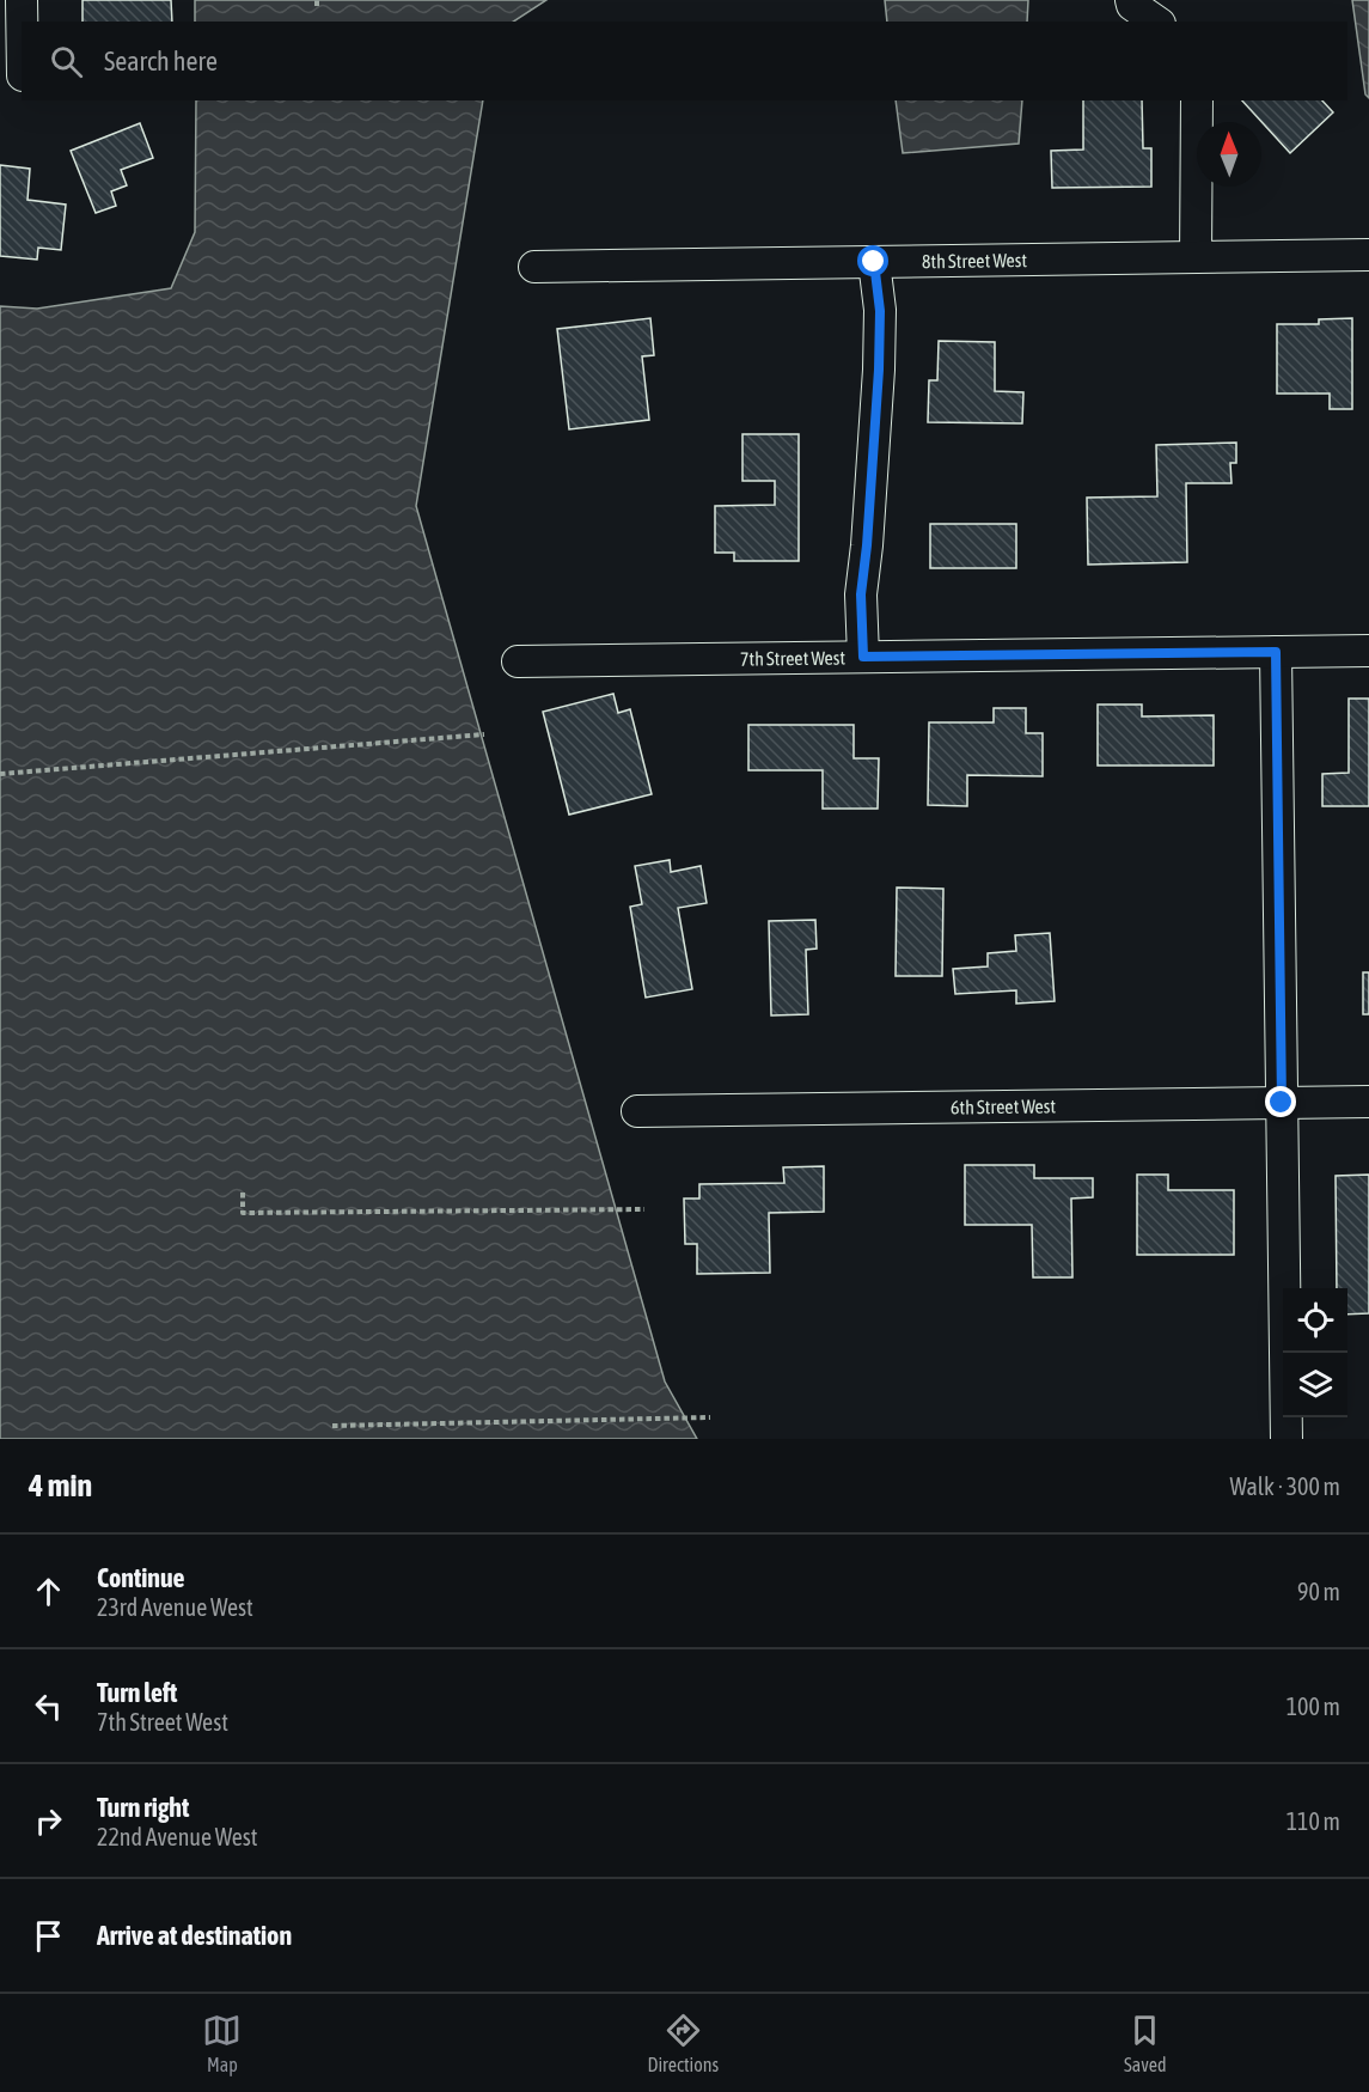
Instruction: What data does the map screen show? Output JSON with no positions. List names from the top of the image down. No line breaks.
{"streets":{"street":["8th Street West","7th Street West","6th Street West"]},"north":"top","page":{"search":"Search here","heading":["4 min","Walk · 300 m"],"list":[["Continue","23rd Avenue West","90 m"],["Turn left","7th Street West","100 m"],["Turn right","22nd Avenue West","110 m"],"Arrive at destination"],"nav":["Map","Directions","Saved"]}}
